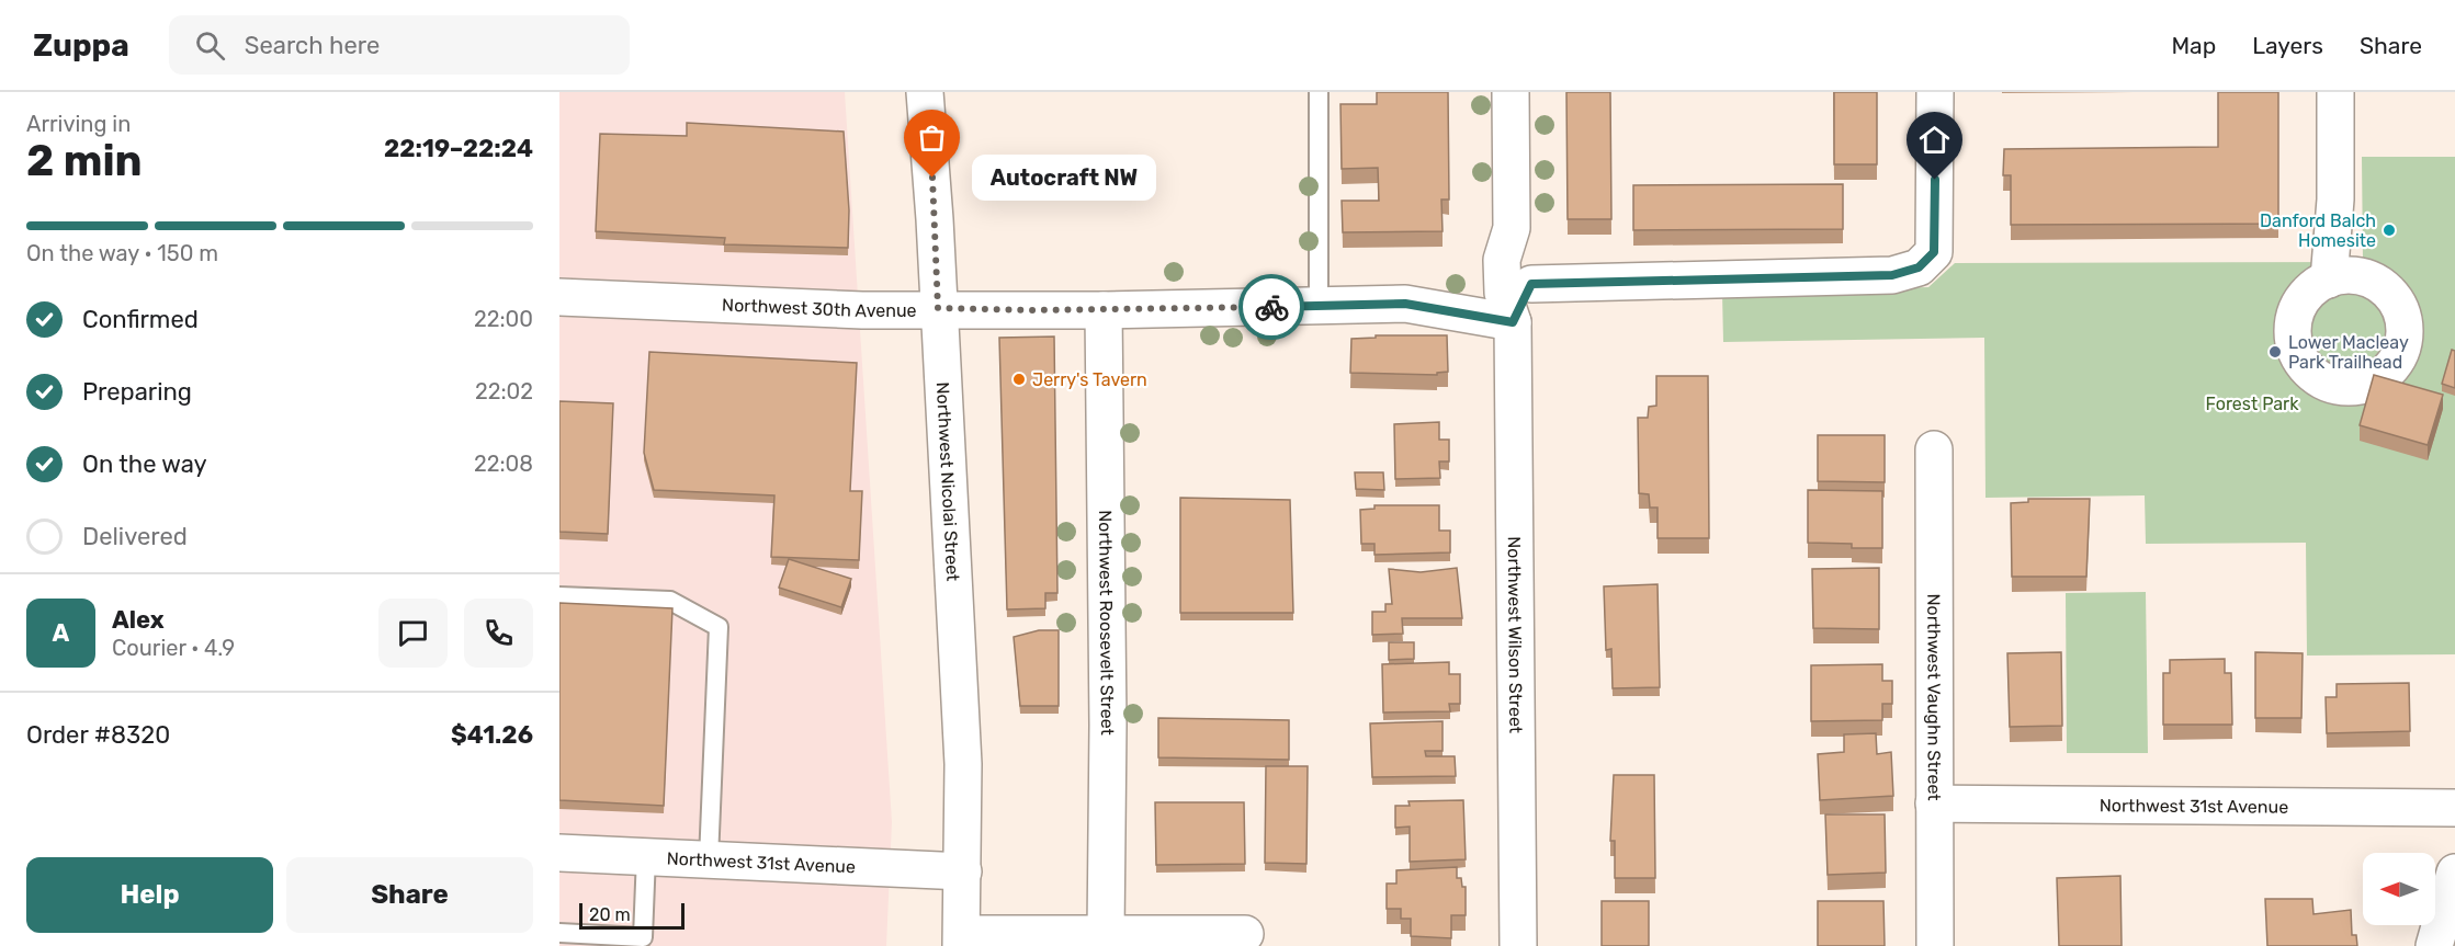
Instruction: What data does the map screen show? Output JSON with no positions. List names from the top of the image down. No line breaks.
{"streets":{"street":["Northwest 30th Avenue","Northwest Nicolai Street","Northwest Roosevelt Street","Northwest Wilson Street","Northwest Vaughn Street","Northwest 31st Avenue"]},"crossings":[["Northwest 30th Avenue","Northwest Nicolai Street"],["Northwest 30th Avenue","Northwest Roosevelt Street"],["Northwest 30th Avenue","Northwest Wilson Street"],["Northwest Nicolai Street","Northwest 31st Avenue"],["Northwest Vaughn Street","Northwest 31st Avenue"]],"parks":["Forest Park"],"places":["Autocraft NW","Danford Balch Homesite","Lower Macleay Park Trailhead","Jerry's Tavern"],"scale_bar":"20 m","north":"left","page":{"header":"Zuppa","search":"Search here","nav":["Map","Layers","Share"],"heading":["2 min","Arriving in","22:19–22:24"],"panel":["Alex","Courier · 4.9","Order #8320","$41.26"],"bubble":"Autocraft NW","bar":"On the way · 150 m","list":[["Confirmed","22:00"],["Preparing","22:02"],["On the way","22:08"],"Delivered"],"round":"A","buttons":["Help","Share"],"scale":"20 m"}}
